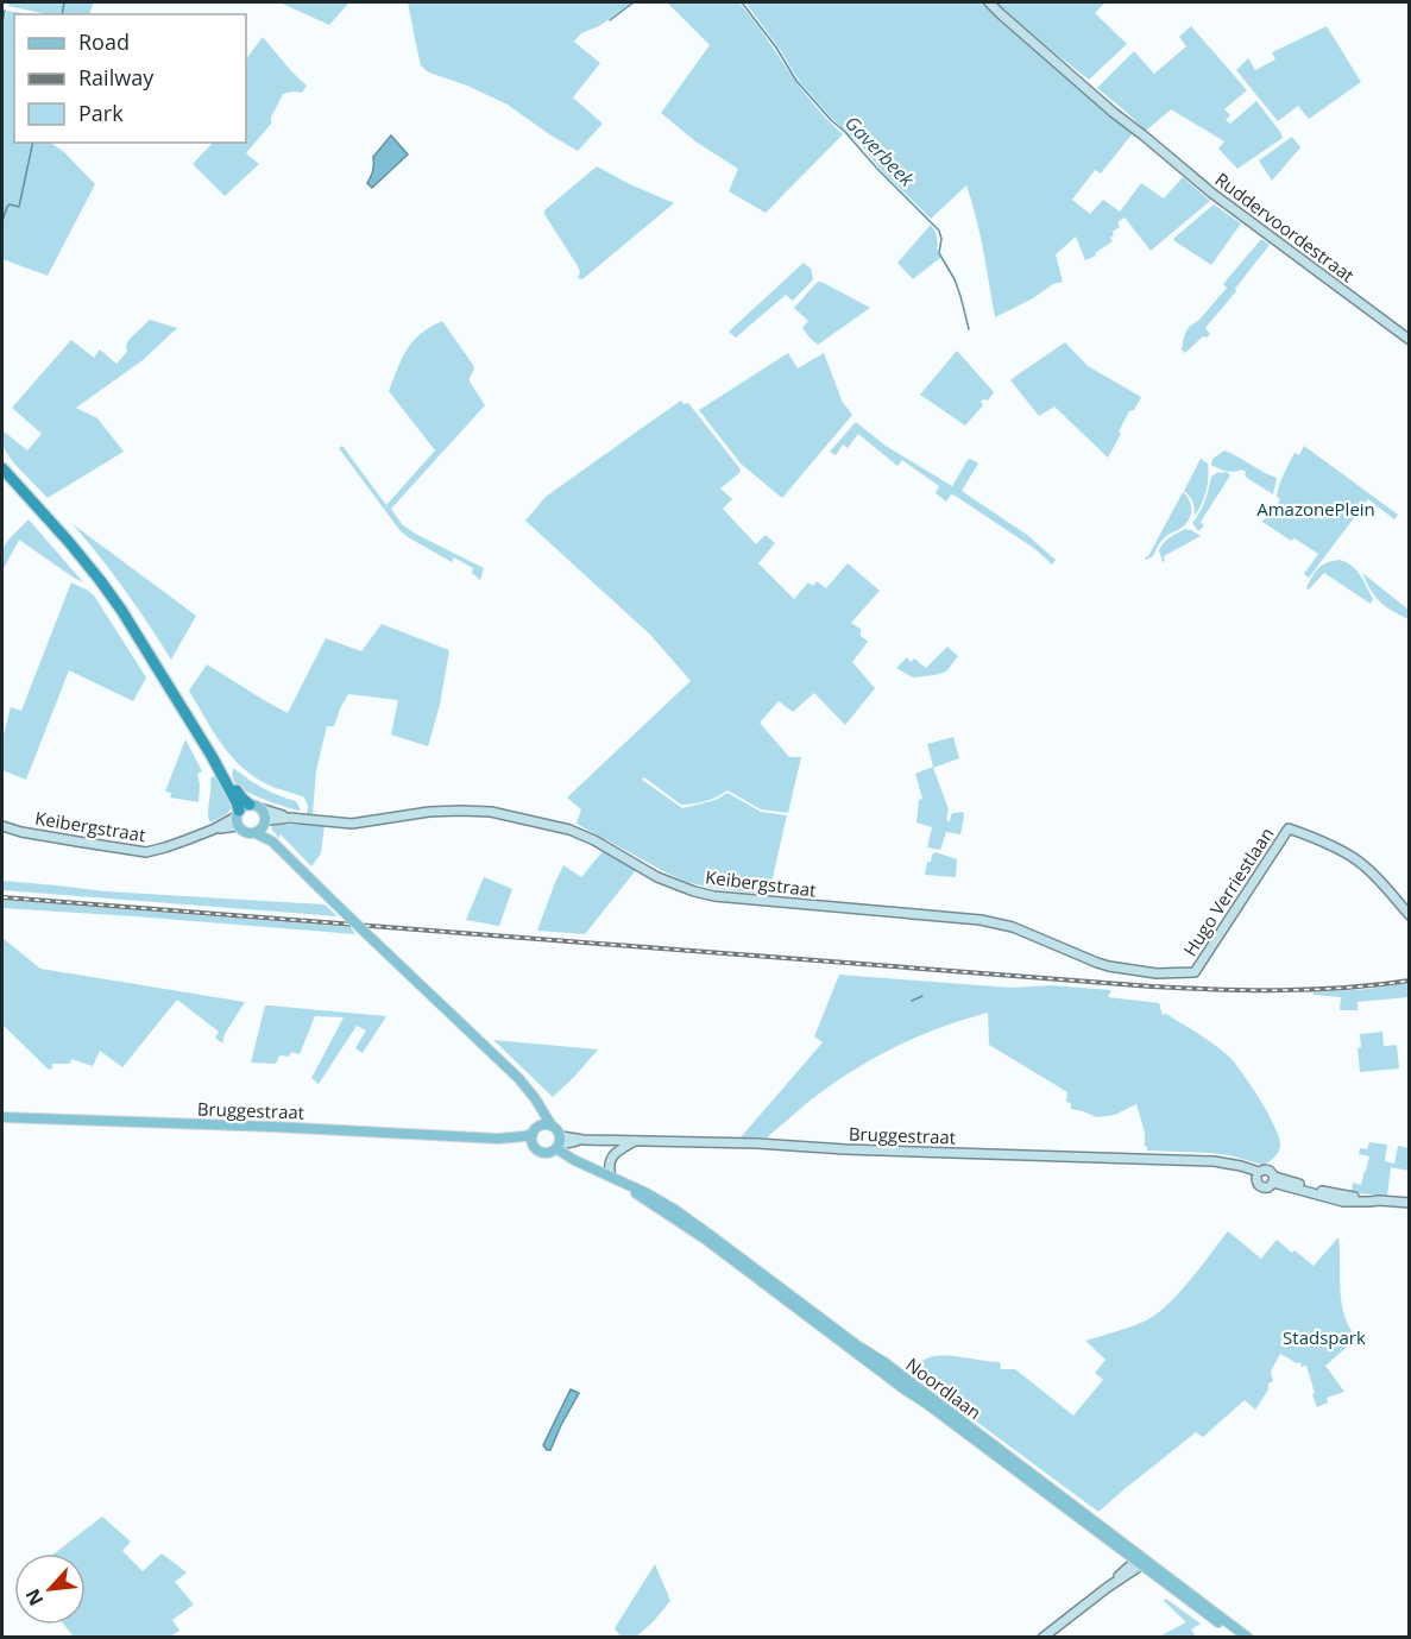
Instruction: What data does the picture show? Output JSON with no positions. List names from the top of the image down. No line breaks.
{"streets":{"main road":["Bruggestraat","Noordlaan"],"street":["Ruddervoordestraat","Keibergstraat","Hugo Verriestlaan"]},"crossings":[["Keibergstraat","Hugo Verriestlaan"],["Bruggestraat","Noordlaan"]],"water":["Gaverbeek"],"parks":["AmazonePlein","Stadspark"],"legend":["Road","Railway","Park"],"north":"bottom left"}
